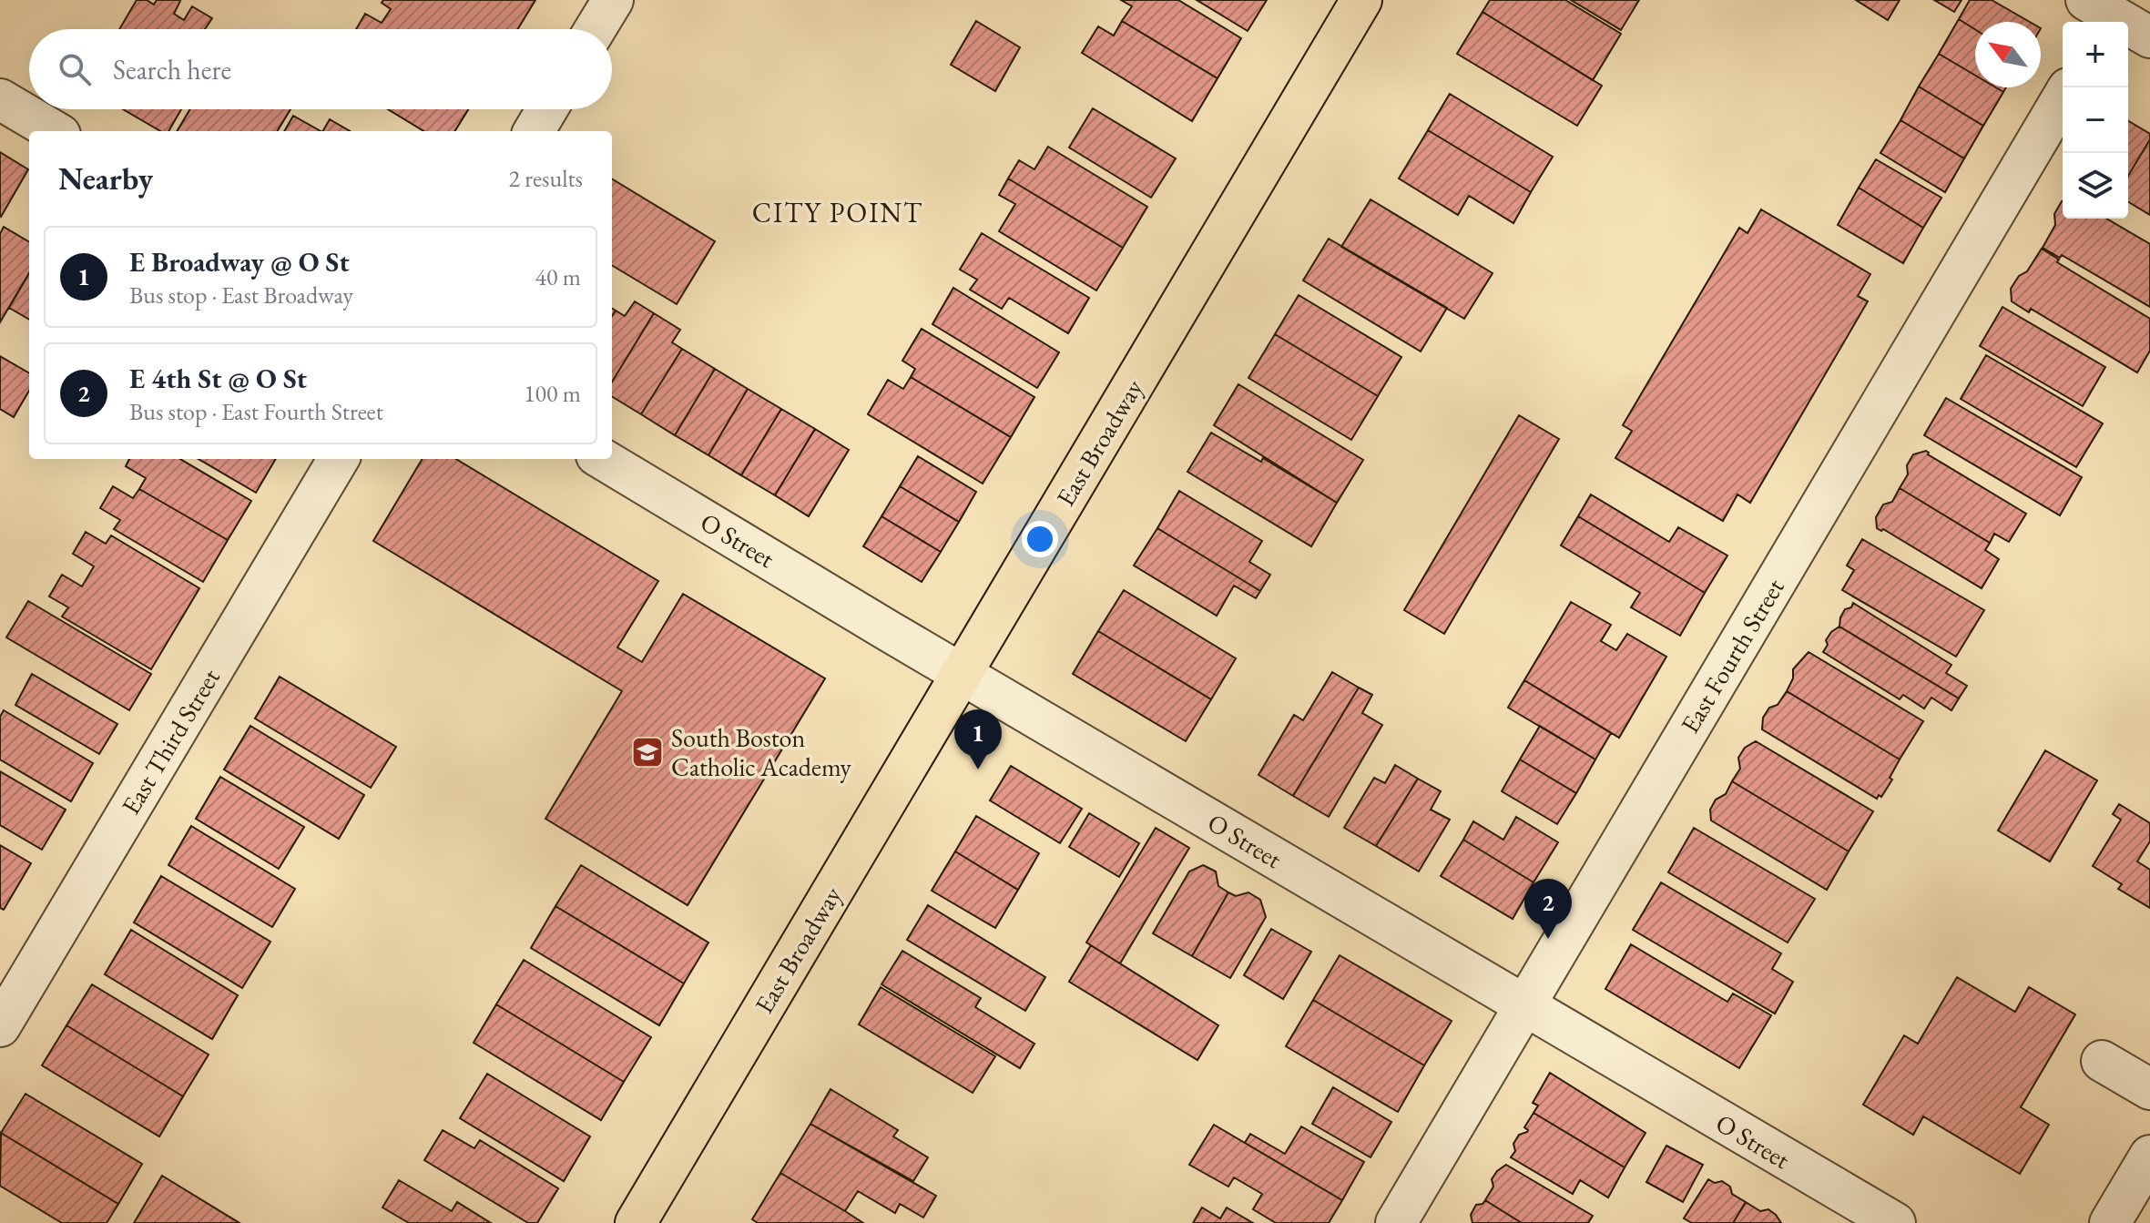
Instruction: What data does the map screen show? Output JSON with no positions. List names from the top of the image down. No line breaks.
{"streets":{"main road":["East Broadway"],"street":["O Street","East Fourth Street","East Third Street"]},"crossings":[["East Broadway","O Street"],["O Street","East Fourth Street"]],"districts":["CITY POINT"],"places":{"school or university":["South Boston Catholic Academy"]},"north":"top left","page":{"map_buttons":["+","−"],"search":"Search here","heading":["Nearby","2 results"],"list":[{"mark":"1","name":"E Broadway @ O St","note":"Bus stop · East Broadway","value":"40 m"},{"mark":"2","name":"E 4th St @ O St","note":"Bus stop · East Fourth Street","value":"100 m"}],"pins":["1","2"]}}
